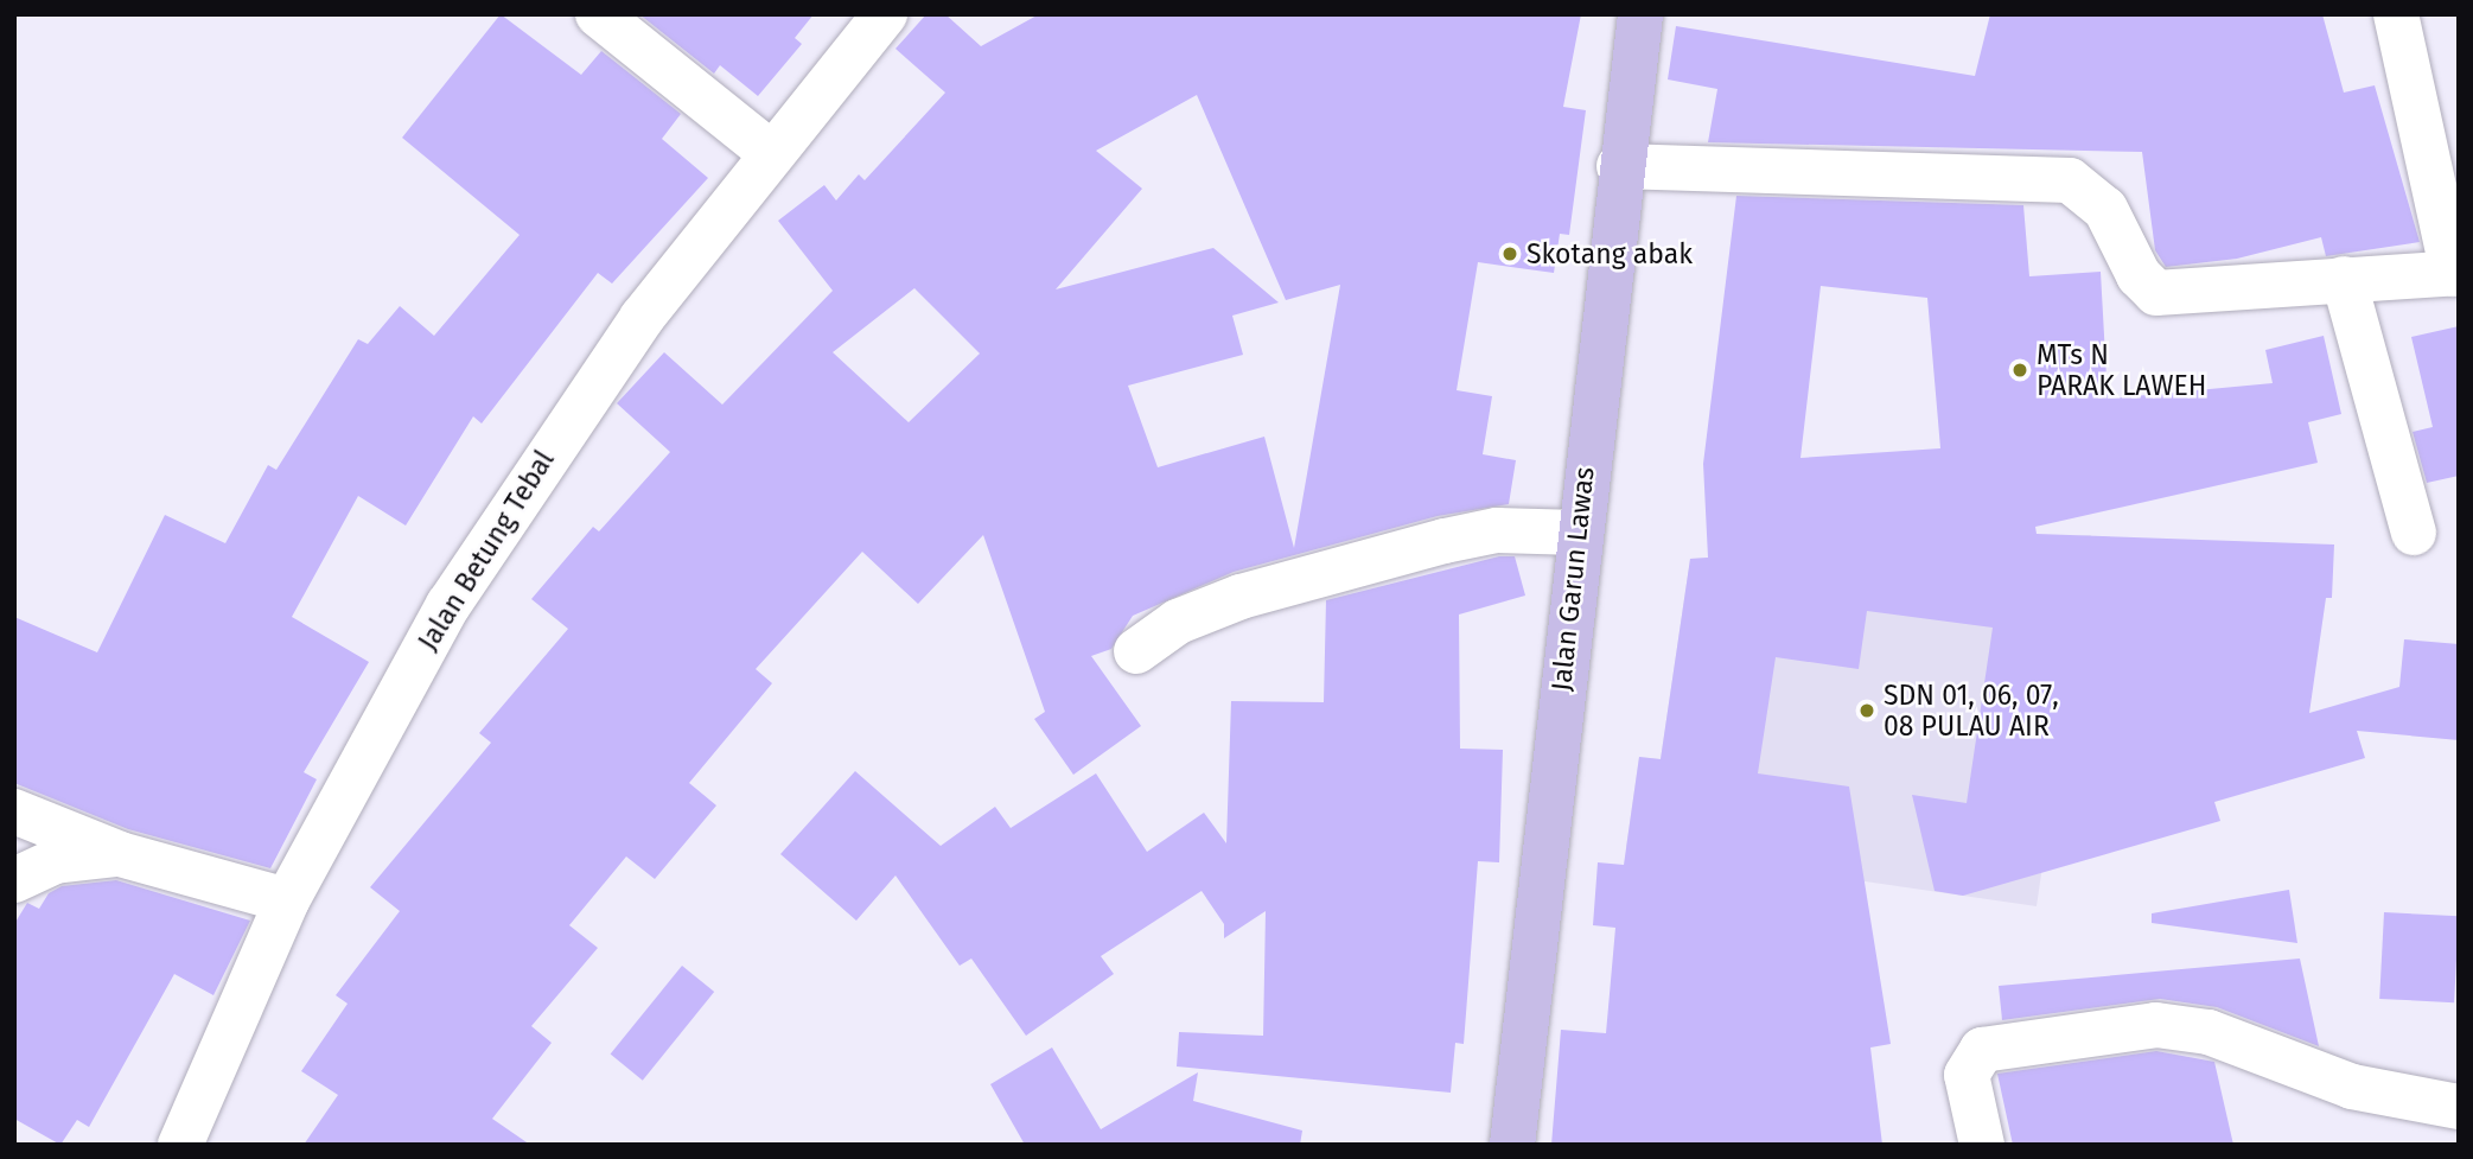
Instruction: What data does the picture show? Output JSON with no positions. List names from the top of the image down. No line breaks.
{"streets":{"main road":["Jalan Garun Lawas"],"street":["Jalan Betung Tebal"]},"places":["Skotang abak","MTs N PARAK LAWEH","SDN 01, 06, 07, 08 PULAU AIR"]}
